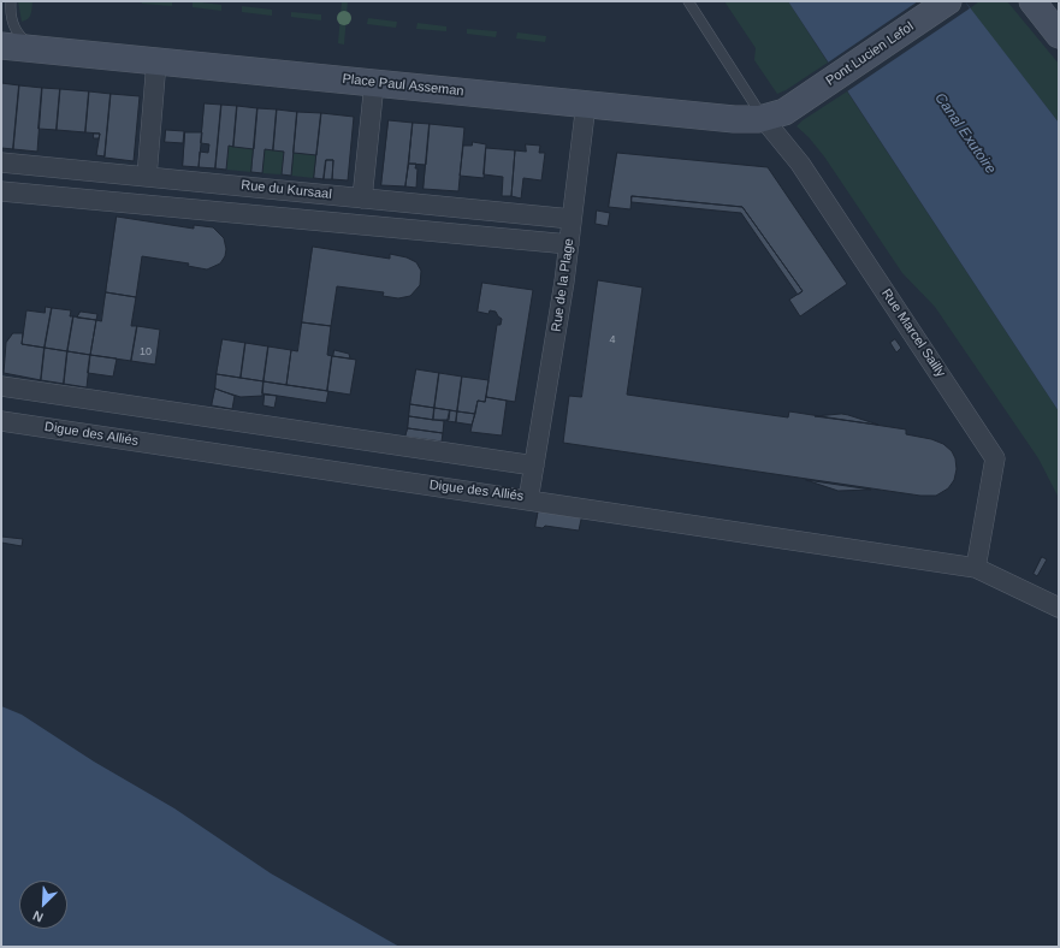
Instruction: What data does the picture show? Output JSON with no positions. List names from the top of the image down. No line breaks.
{"streets":{"street":["Pont Lucien Lefol","Place Paul Asseman","Rue du Kursaal","Rue de la Plage","Rue Marcel Sailly","Digue des Alliés"]},"crossings":[["Pont Lucien Lefol","Place Paul Asseman"],["Place Paul Asseman","Rue de la Plage"],["Place Paul Asseman","Rue Marcel Sailly"],["Rue du Kursaal","Rue de la Plage"],["Rue de la Plage","Digue des Alliés"]],"water":["Canal Exutoire"],"house_numbers":["4","10"],"north":"bottom left"}
